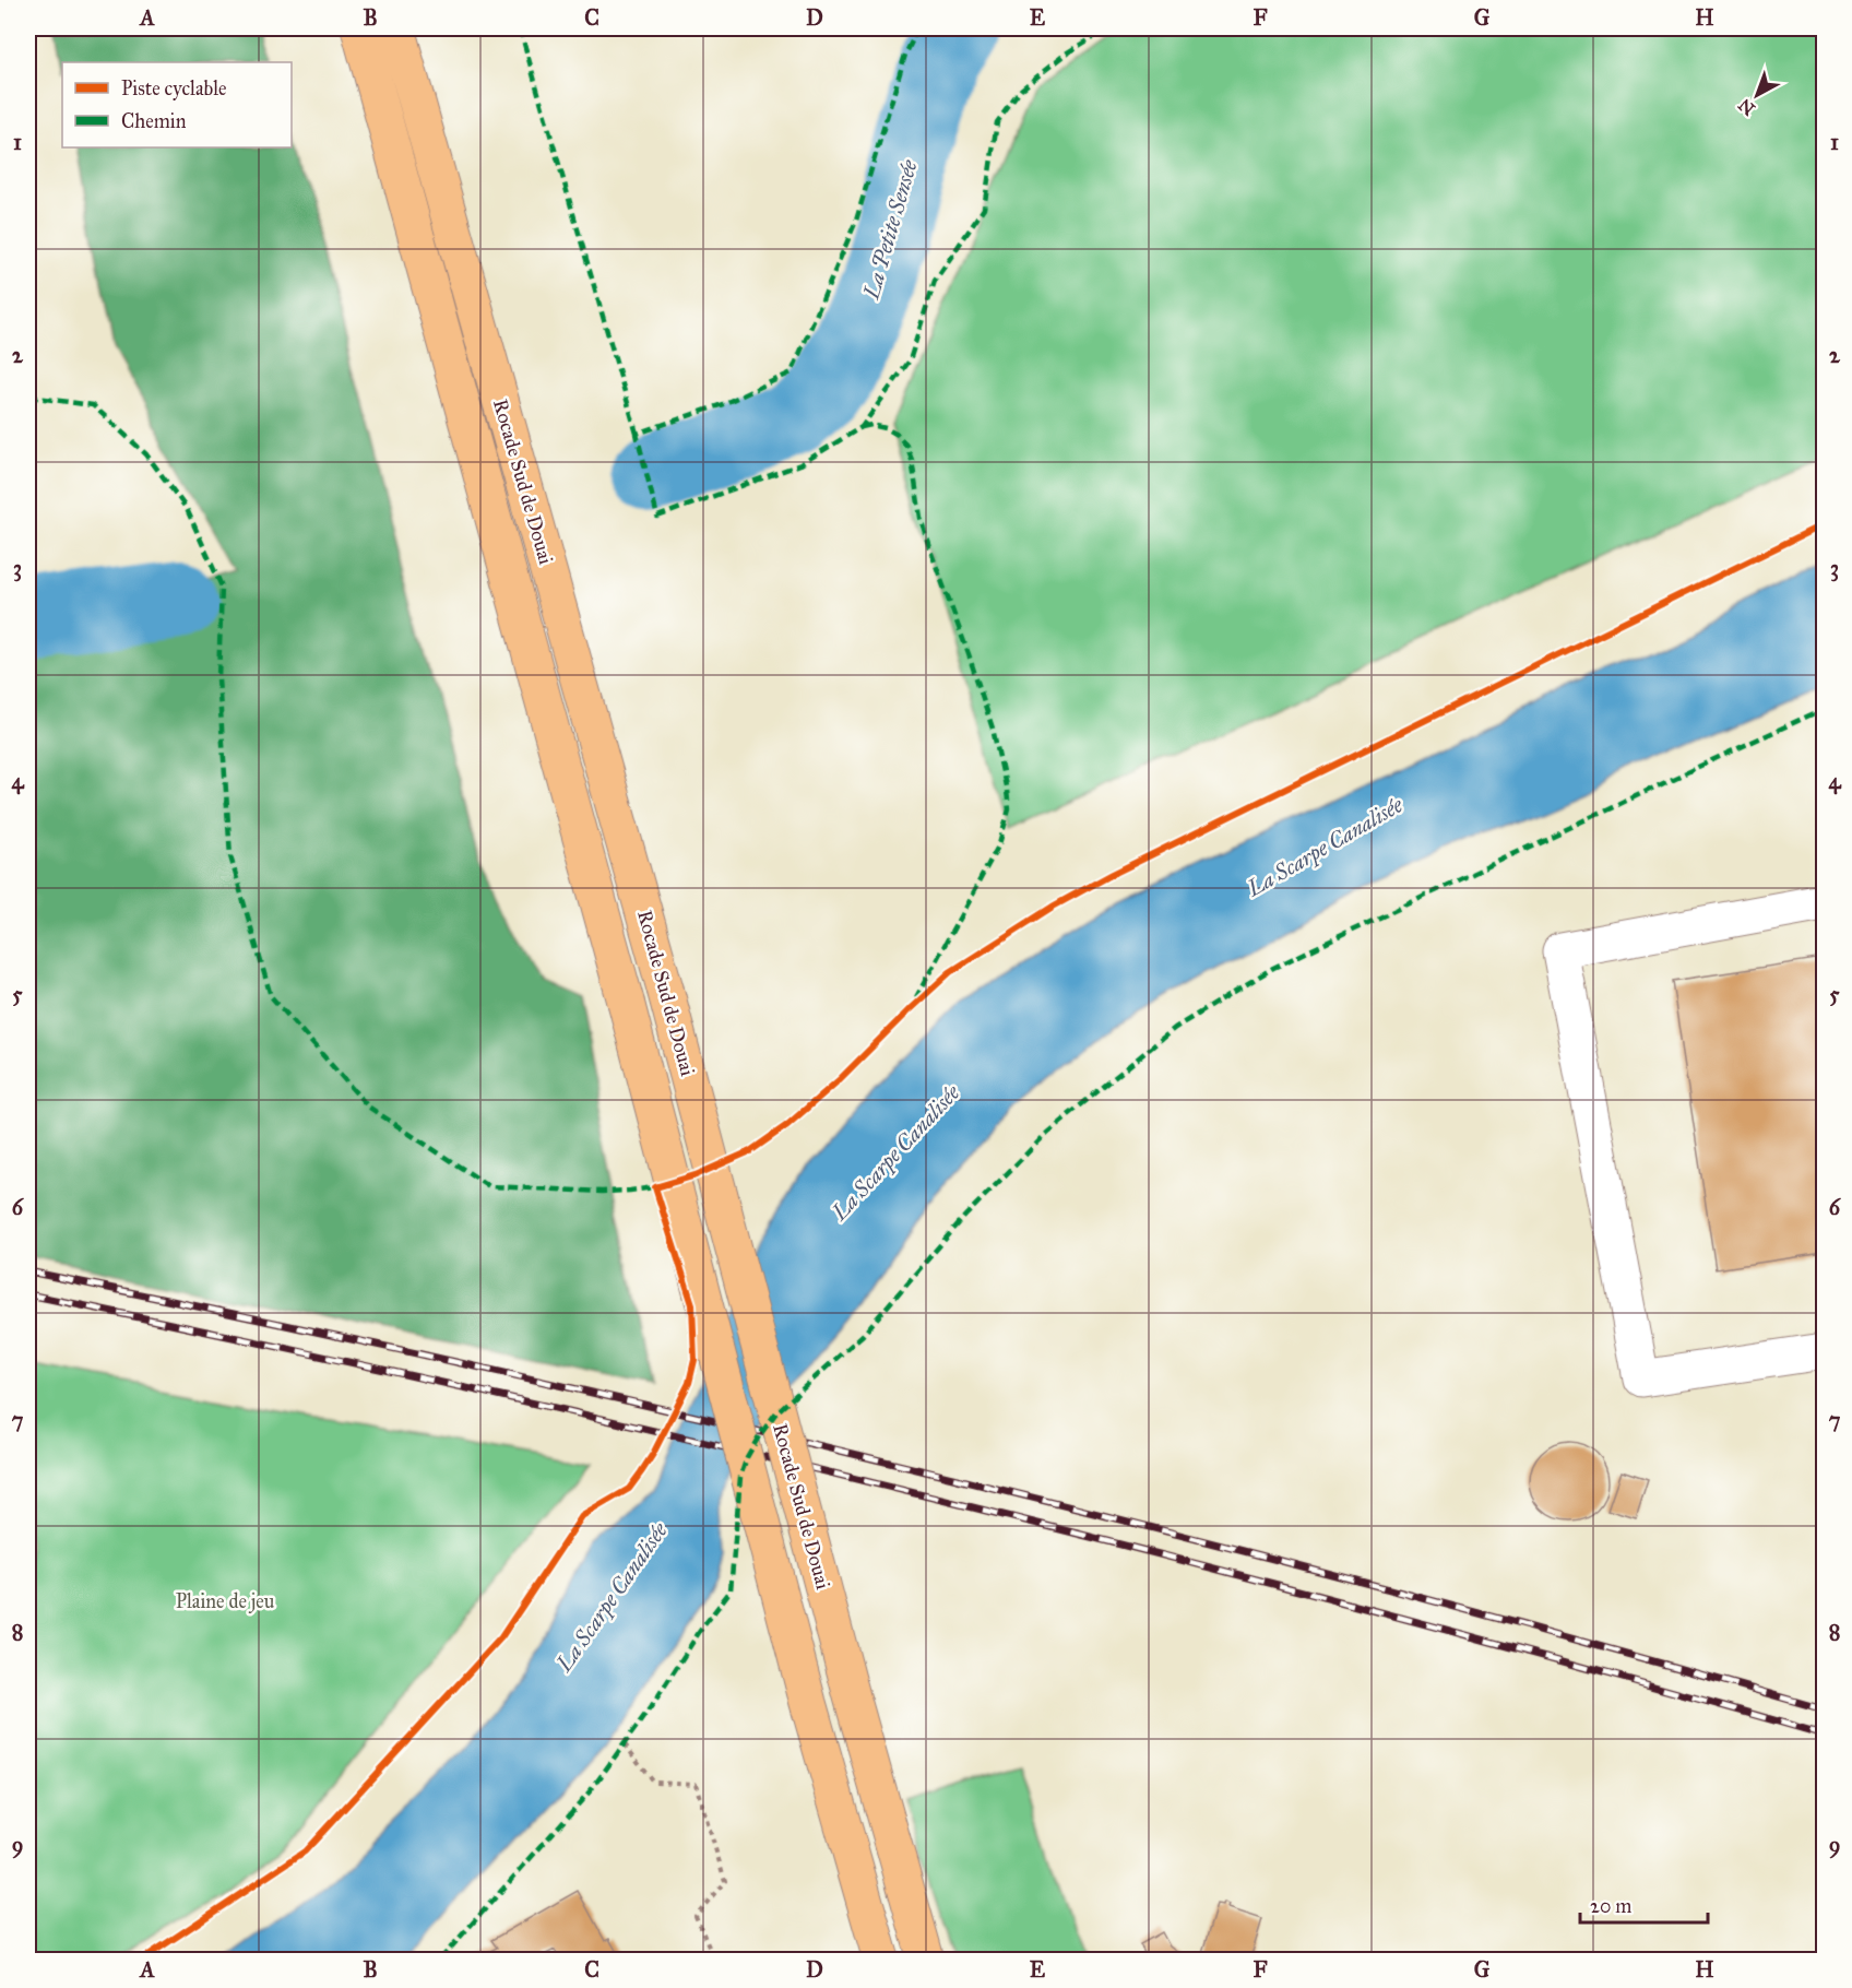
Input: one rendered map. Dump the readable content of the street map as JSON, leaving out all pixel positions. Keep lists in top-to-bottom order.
{
  "streets": {
    "highway": ["Rocade Sud de Douai"]
  },
  "water": ["La Petite Sensée", "La Scarpe Canalisée"],
  "parks": ["Plaine de jeu"],
  "legend": ["Piste cyclable", "Chemin"],
  "scale_bar": "20 m",
  "north": "bottom left",
  "grid": {
    "columns": [
      "A",
      "B",
      "C",
      "D",
      "E",
      "F",
      "G",
      "H"
    ],
    "rows": [
      "1",
      "2",
      "3",
      "4",
      "5",
      "6",
      "7",
      "8",
      "9"
    ]
  }
}
